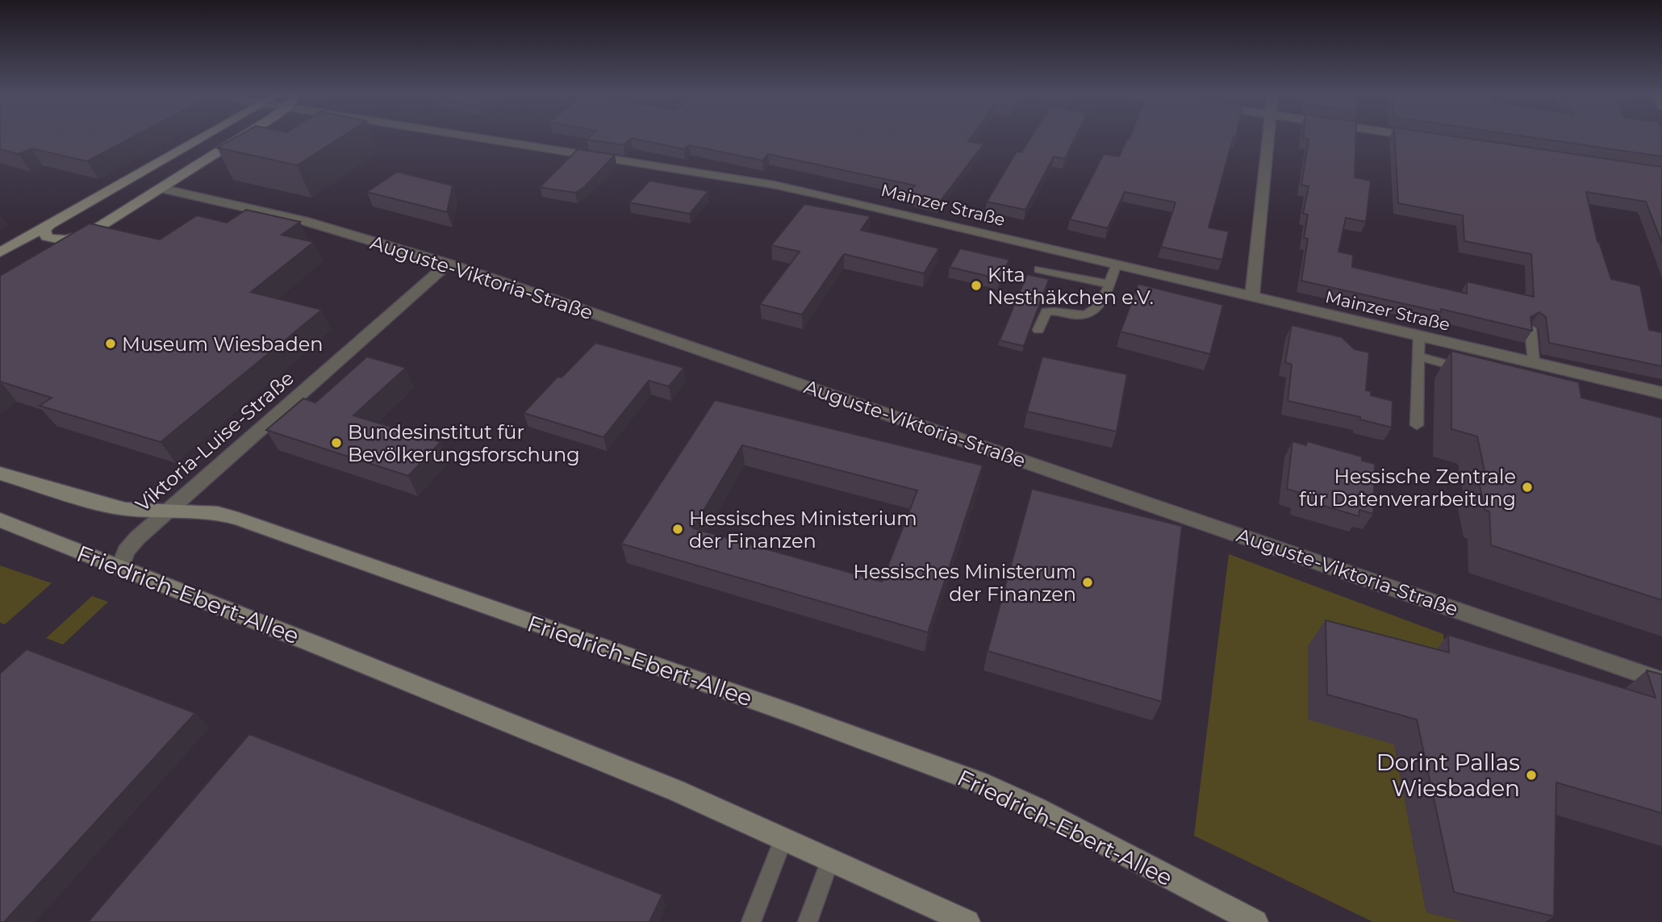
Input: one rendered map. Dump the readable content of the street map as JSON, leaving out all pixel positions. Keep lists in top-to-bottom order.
{
  "streets": {
    "street": [
      "Mainzer Straße",
      "Auguste-Viktoria-Straße",
      "Viktoria-Luise-Straße",
      "Friedrich-Ebert-Allee"
    ]
  },
  "crossings": [
    ["Auguste-Viktoria-Straße", "Viktoria-Luise-Straße"],
    ["Viktoria-Luise-Straße", "Friedrich-Ebert-Allee"]
  ],
  "places": [
    "Kita Nesthäkchen e.V.",
    "Museum Wiesbaden",
    "Bundesinstitut für Bevölkerungsforschung",
    "Hessische Zentrale für Datenverarbeitung",
    "Hessisches Ministerium der Finanzen",
    "Hessisches Ministerum der Finanzen",
    "Dorint Pallas Wiesbaden"
  ]
}
